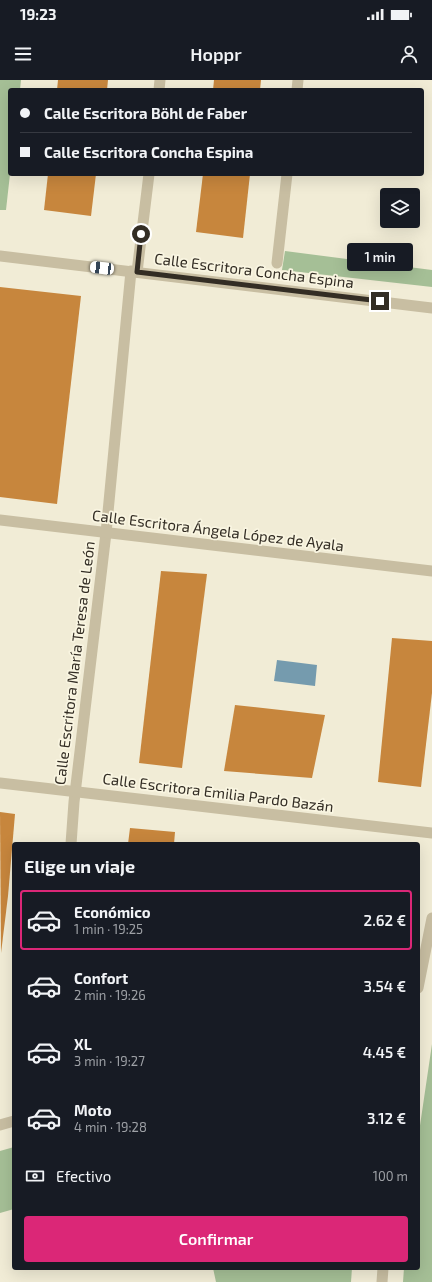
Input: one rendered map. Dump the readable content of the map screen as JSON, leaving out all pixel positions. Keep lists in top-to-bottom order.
{
  "streets": {
    "street": [
      "Calle Escritora Concha Espina",
      "Calle Escritora Ángela López de Ayala",
      "Calle Escritora María Teresa de León",
      "Calle Escritora Emilia Pardo Bazán"
    ]
  },
  "crossings": [
    ["Calle Escritora Concha Espina", "Calle Escritora María Teresa de León"],
    ["Calle Escritora Ángela López de Ayala", "Calle Escritora María Teresa de León"],
    ["Calle Escritora María Teresa de León", "Calle Escritora Emilia Pardo Bazán"]
  ],
  "page": {
    "status": "19:23",
    "header": "Hoppr",
    "banner": ["Calle Escritora Böhl de Faber", "Calle Escritora Concha Espina"],
    "bubble": "1 min",
    "heading": "Elige un viaje",
    "list": [
      {
        "name": "Económico",
        "note": "1 min · 19:25",
        "value": "2.62 €"
      },
      {
        "name": "Confort",
        "note": "2 min · 19:26",
        "value": "3.54 €"
      },
      {
        "name": "XL",
        "note": "3 min · 19:27",
        "value": "4.45 €"
      },
      {
        "name": "Moto",
        "note": "4 min · 19:28",
        "value": "3.12 €"
      }
    ],
    "pay": ["Efectivo", "100 m"],
    "buttons": "Confirmar"
  }
}
